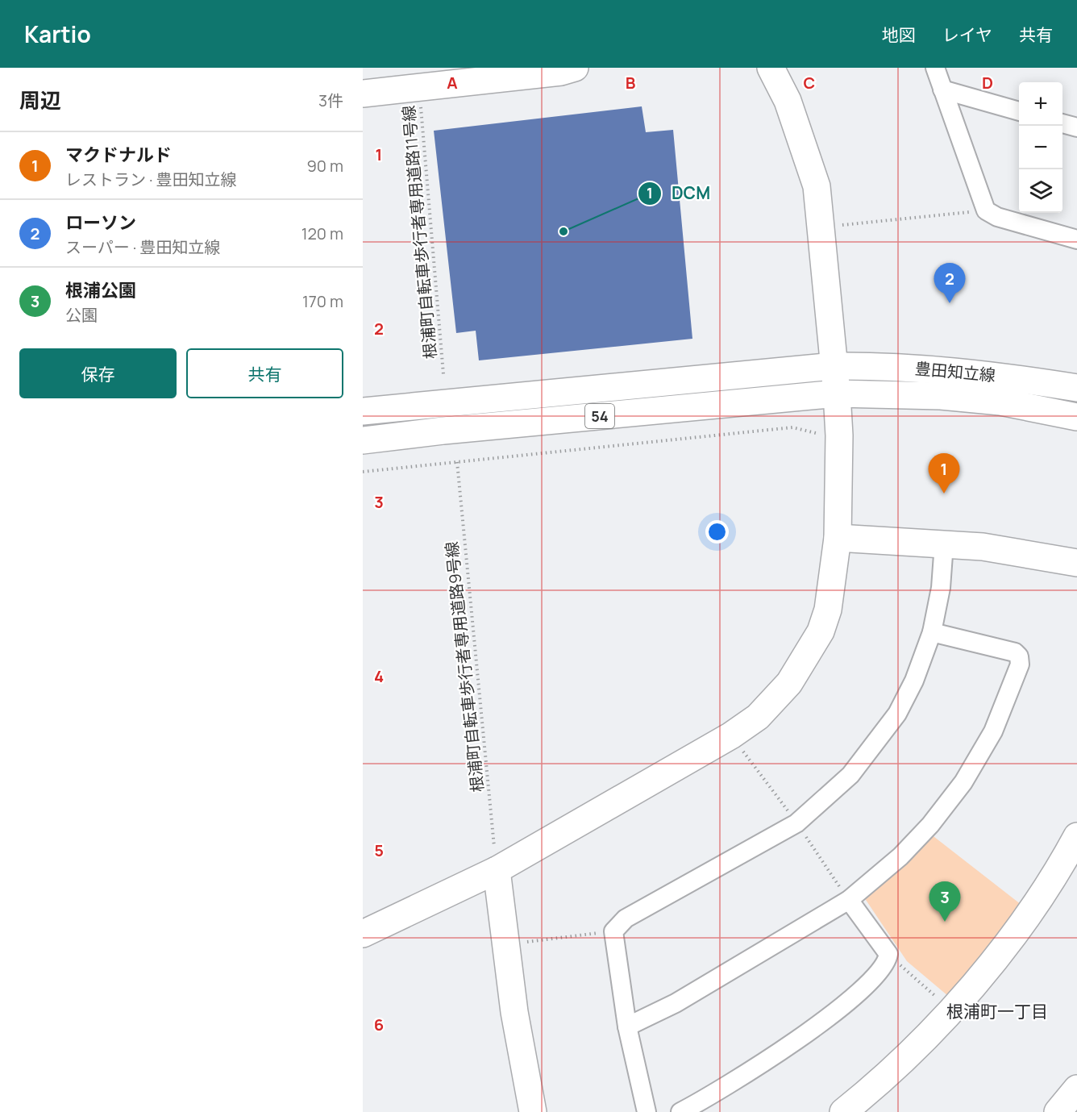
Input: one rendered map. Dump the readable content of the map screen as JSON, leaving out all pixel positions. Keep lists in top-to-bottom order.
{
  "streets": {
    "main road": ["豊田知立線", "54"],
    "path": ["根浦町自転車歩行者専用道路11号線", "根浦町自転車歩行者専用道路9号線"]
  },
  "crossings": [
    ["豊田知立線", "54"]
  ],
  "districts": ["根浦町一丁目"],
  "places": ["DCM"],
  "page": {
    "header": "Kartio",
    "nav": ["地図", "レイヤ", "共有"],
    "heading": ["周辺", "3件"],
    "map_buttons": ["+", "−"],
    "list": [
      {
        "mark": "1",
        "name": "マクドナルド",
        "note": "レストラン · 豊田知立線",
        "value": "90 m"
      },
      {
        "mark": "2",
        "name": "ローソン",
        "note": "スーパー · 豊田知立線",
        "value": "120 m"
      },
      {
        "mark": "3",
        "name": "根浦公園",
        "note": "公園",
        "value": "170 m"
      }
    ],
    "pins": ["2", "1", "3"],
    "buttons": ["保存", "共有"]
  },
  "grid": {
    "columns": [
      "A",
      "B",
      "C",
      "D"
    ],
    "rows": [
      "1",
      "2",
      "3",
      "4",
      "5",
      "6"
    ]
  }
}
